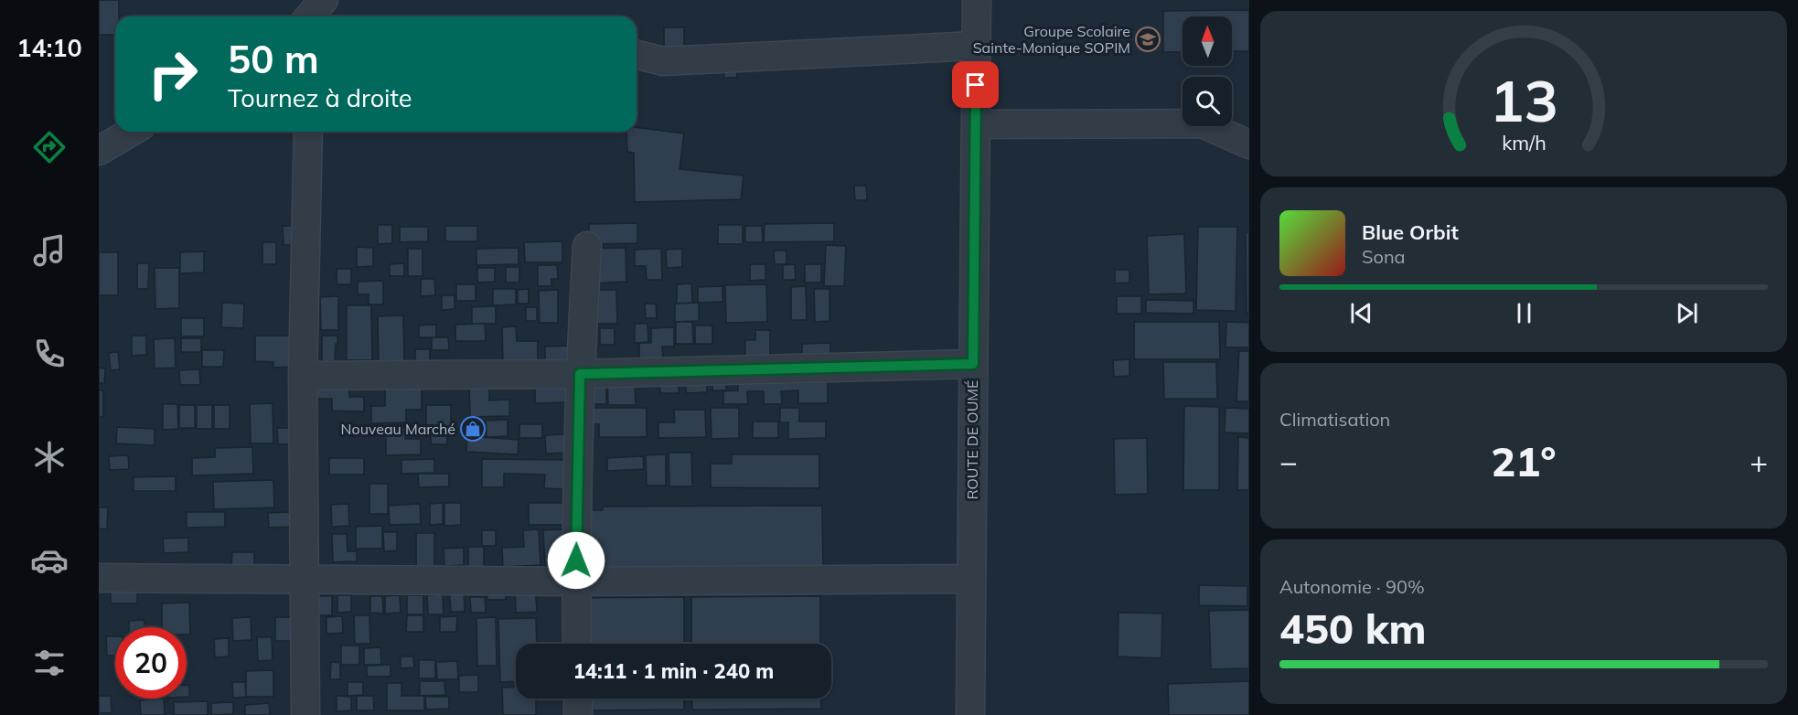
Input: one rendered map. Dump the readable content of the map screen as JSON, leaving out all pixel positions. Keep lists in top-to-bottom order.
{
  "streets": {
    "street": ["ROUTE DE OUMÉ"]
  },
  "places": {
    "school or university": ["Groupe Scolaire Sainte-Monique SOPIM"],
    "shop": ["Nouveau Marché"]
  },
  "north": "top",
  "page": {
    "tabs": "14:10",
    "turn": ["50 m", "Tournez à droite"],
    "song": ["Blue Orbit", "Sona"],
    "tile": [
      "Climatisation",
      ["Autonomie · 90%", "450 km"]
    ],
    "heat": ["−", "21°", "+"],
    "limit": "20",
    "trip": "14:11 · 1 min · 240 m",
    "gauge": ["13", "km/h"]
  }
}
